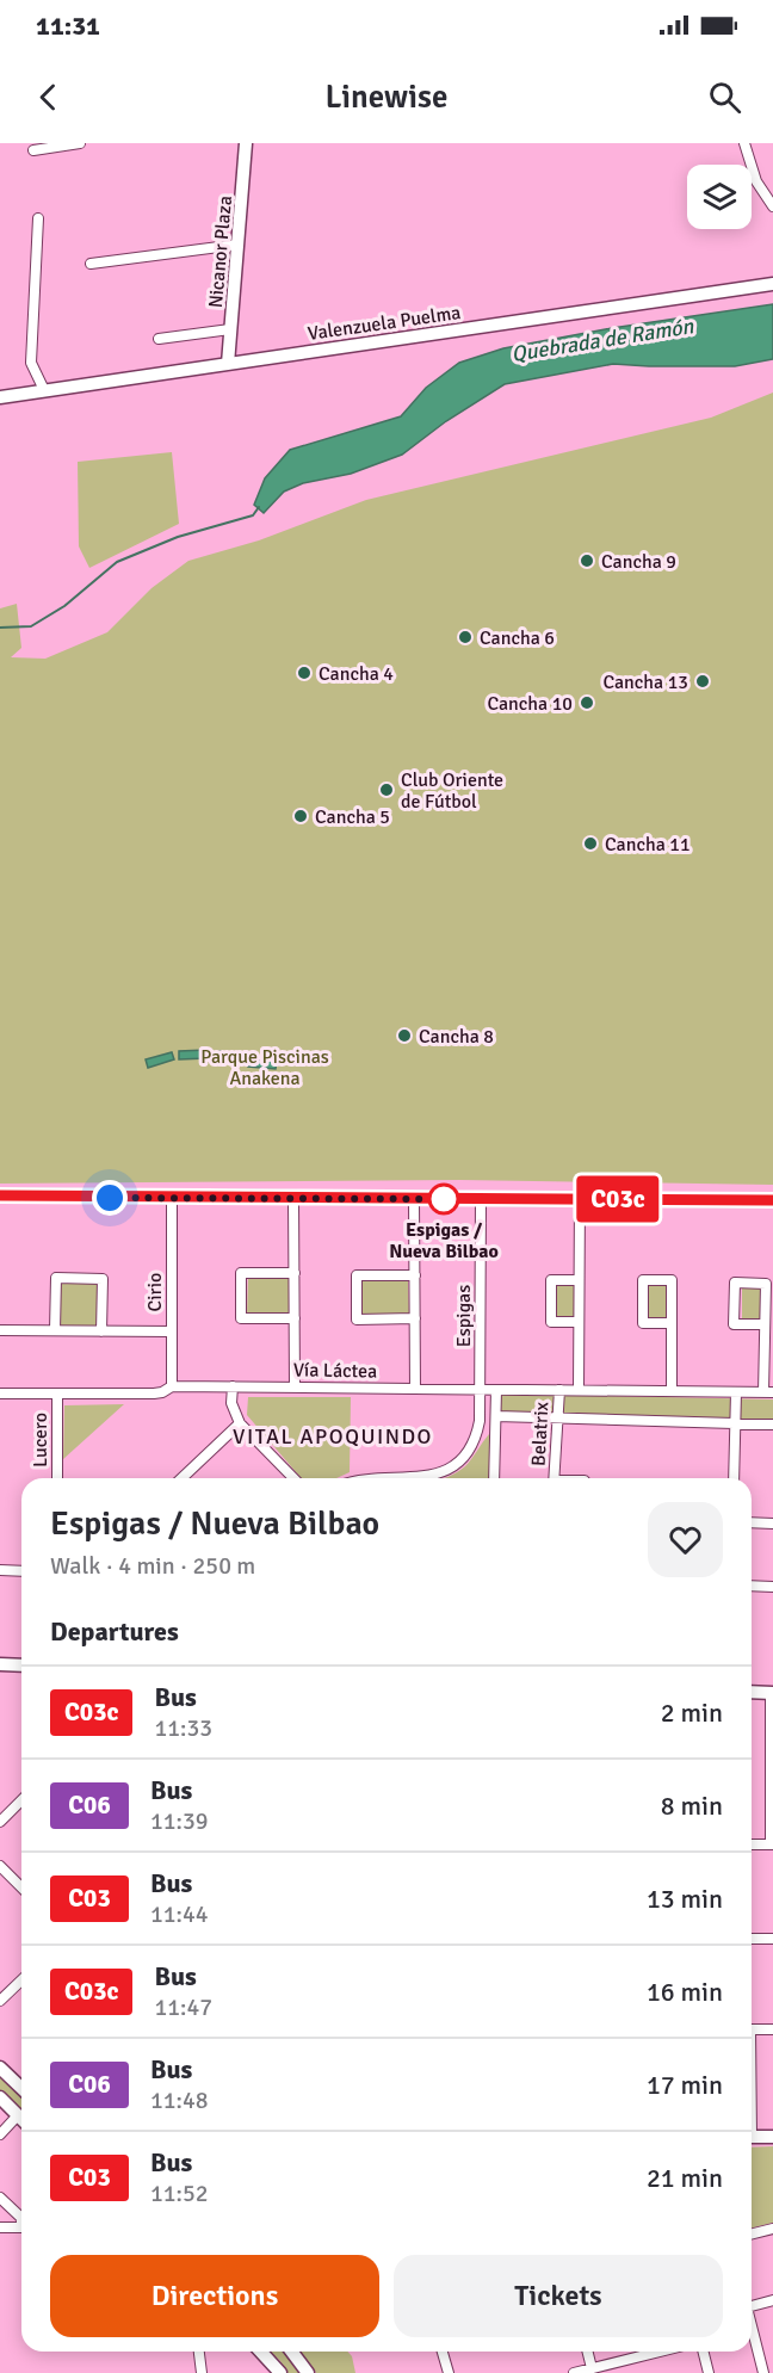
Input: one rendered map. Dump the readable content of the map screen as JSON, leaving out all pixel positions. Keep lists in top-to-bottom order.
{
  "streets": {
    "street": [
      "Nicanor Plaza",
      "Valenzuela Puelma",
      "Cirio",
      "Espigas",
      "Vía Láctea",
      "Belatrix",
      "Lucero"
    ]
  },
  "crossings": [
    ["Nicanor Plaza", "Valenzuela Puelma"],
    ["Cirio", "Vía Láctea"],
    ["Espigas", "Vía Láctea"],
    ["Vía Láctea", "Belatrix"],
    ["Vía Láctea", "Lucero"]
  ],
  "districts": ["VITAL APOQUINDO"],
  "water": ["Quebrada de Ramón"],
  "parks": ["Parque Piscinas Anakena"],
  "places": [
    "Cancha 9",
    "Cancha 6",
    "Cancha 4",
    "Cancha 13",
    "Cancha 10",
    "Club Oriente de Fútbol",
    "Cancha 5",
    "Cancha 11",
    "Cancha 8",
    "Espigas / Nueva Bilbao"
  ],
  "lines": ["bus line C03c"],
  "page": {
    "status": "11:31",
    "header": "Linewise",
    "on_map": "C03c",
    "heading": [
      ["Espigas / Nueva Bilbao", "Walk · 4 min · 250 m"],
      "Departures"
    ],
    "list": [
      {
        "mark": "C03c",
        "name": "Bus",
        "note": "11:33",
        "value": "2 min"
      },
      {
        "mark": "C06",
        "name": "Bus",
        "note": "11:39",
        "value": "8 min"
      },
      {
        "mark": "C03",
        "name": "Bus",
        "note": "11:44",
        "value": "13 min"
      },
      {
        "mark": "C03c",
        "name": "Bus",
        "note": "11:47",
        "value": "16 min"
      },
      {
        "mark": "C06",
        "name": "Bus",
        "note": "11:48",
        "value": "17 min"
      },
      {
        "mark": "C03",
        "name": "Bus",
        "note": "11:52",
        "value": "21 min"
      }
    ],
    "buttons": ["Directions", "Tickets"]
  }
}
